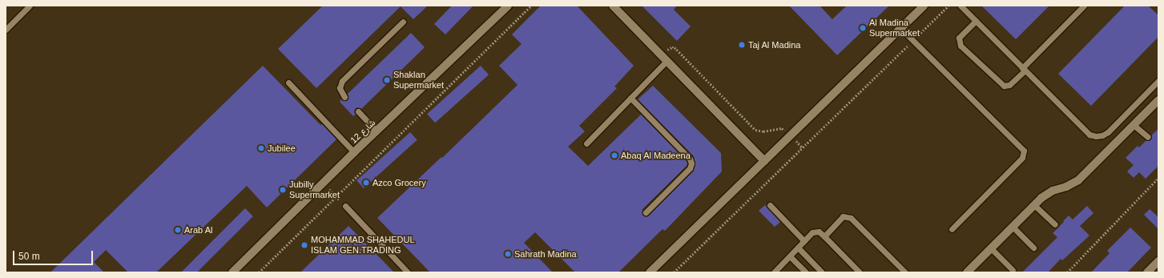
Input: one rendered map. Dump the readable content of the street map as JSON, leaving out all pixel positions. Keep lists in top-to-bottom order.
{
  "streets": {
    "street": ["شارع 12"]
  },
  "places": [
    "Al Madina Supermarket",
    "Taj Al Madina",
    "Shaklan Supermarket",
    "Jubilee",
    "Abaq Al Madeena",
    "Azco Grocery",
    "Jubilly Supermarket",
    "Arab Al",
    "MOHAMMAD SHAHEDUL ISLAM GEN.TRADING",
    "Sahrath Madina"
  ],
  "scale_bar": "50 m"
}
